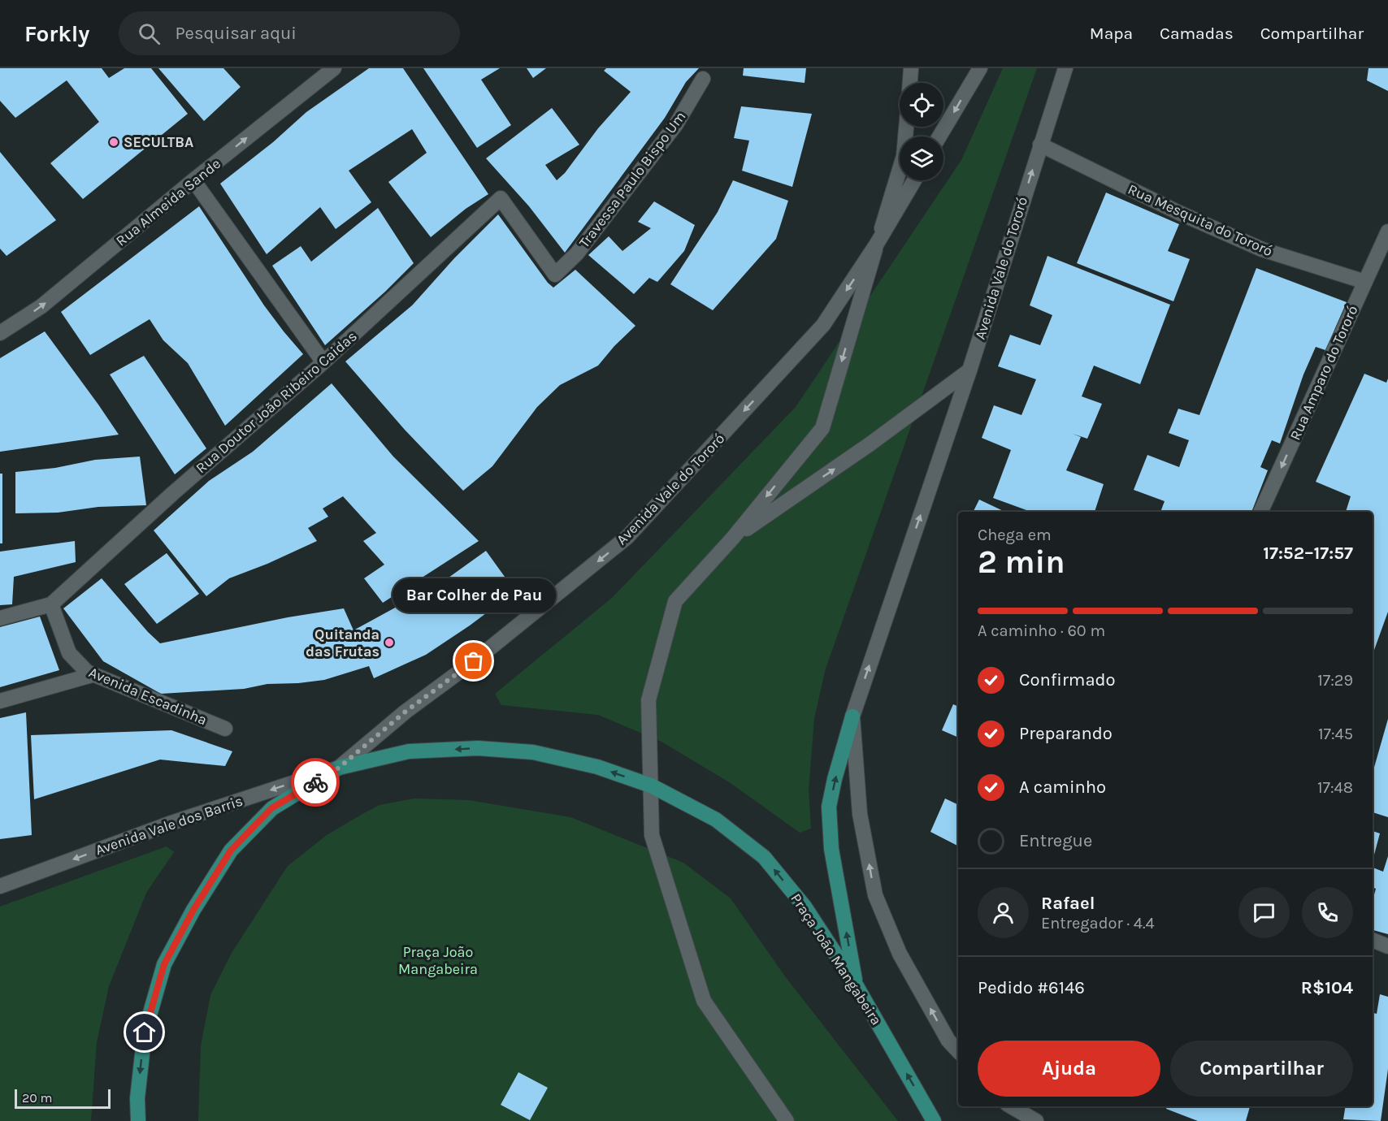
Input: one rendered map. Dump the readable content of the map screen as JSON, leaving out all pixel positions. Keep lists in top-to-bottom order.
{
  "streets": {
    "main road": ["Praça João Mangabeira"],
    "street": [
      "Travessa Paulo Bispo Um",
      "Rua Almeida Sande",
      "Rua Mesquita do Tororó",
      "Avenida Vale do Tororó",
      "Rua Amparo do Tororó",
      "Rua Doutor João Ribeiro Caidas",
      "Avenida Escadinha",
      "Avenida Vale dos Barris"
    ]
  },
  "crossings": [
    ["Travessa Paulo Bispo Um", "Rua Doutor João Ribeiro Caidas"],
    ["Rua Mesquita do Tororó", "Avenida Vale do Tororó"],
    ["Rua Mesquita do Tororó", "Rua Amparo do Tororó"],
    ["Avenida Vale do Tororó", "Avenida Vale dos Barris"],
    ["Avenida Vale do Tororó", "Praça João Mangabeira"],
    ["Rua Doutor João Ribeiro Caidas", "Avenida Escadinha"],
    ["Avenida Vale dos Barris", "Praça João Mangabeira"]
  ],
  "one_way": ["Rua Almeida Sande", "Rua Amparo do Tororó", "Avenida Vale dos Barris"],
  "parks": ["Praça João Mangabeira"],
  "places": ["SECULTBA", "Quitanda das Frutas", "Bar Colher de Pau"],
  "scale_bar": "20 m",
  "page": {
    "header": "Forkly",
    "search": "Pesquisar aqui",
    "nav": ["Mapa", "Camadas", "Compartilhar"],
    "heading": ["2 min", "Chega em", "17:52–17:57"],
    "panel": [
      "Rafael",
      "Entregador · 4.4",
      "Pedido #6146",
      "R$104"
    ],
    "bubble": "Bar Colher de Pau",
    "bar": "A caminho · 60 m",
    "list": [
      ["Confirmado", "17:29"],
      ["Preparando", "17:45"],
      ["A caminho", "17:48"],
      "Entregue"
    ],
    "buttons": ["Ajuda", "Compartilhar"],
    "scale": "20 m"
  }
}
